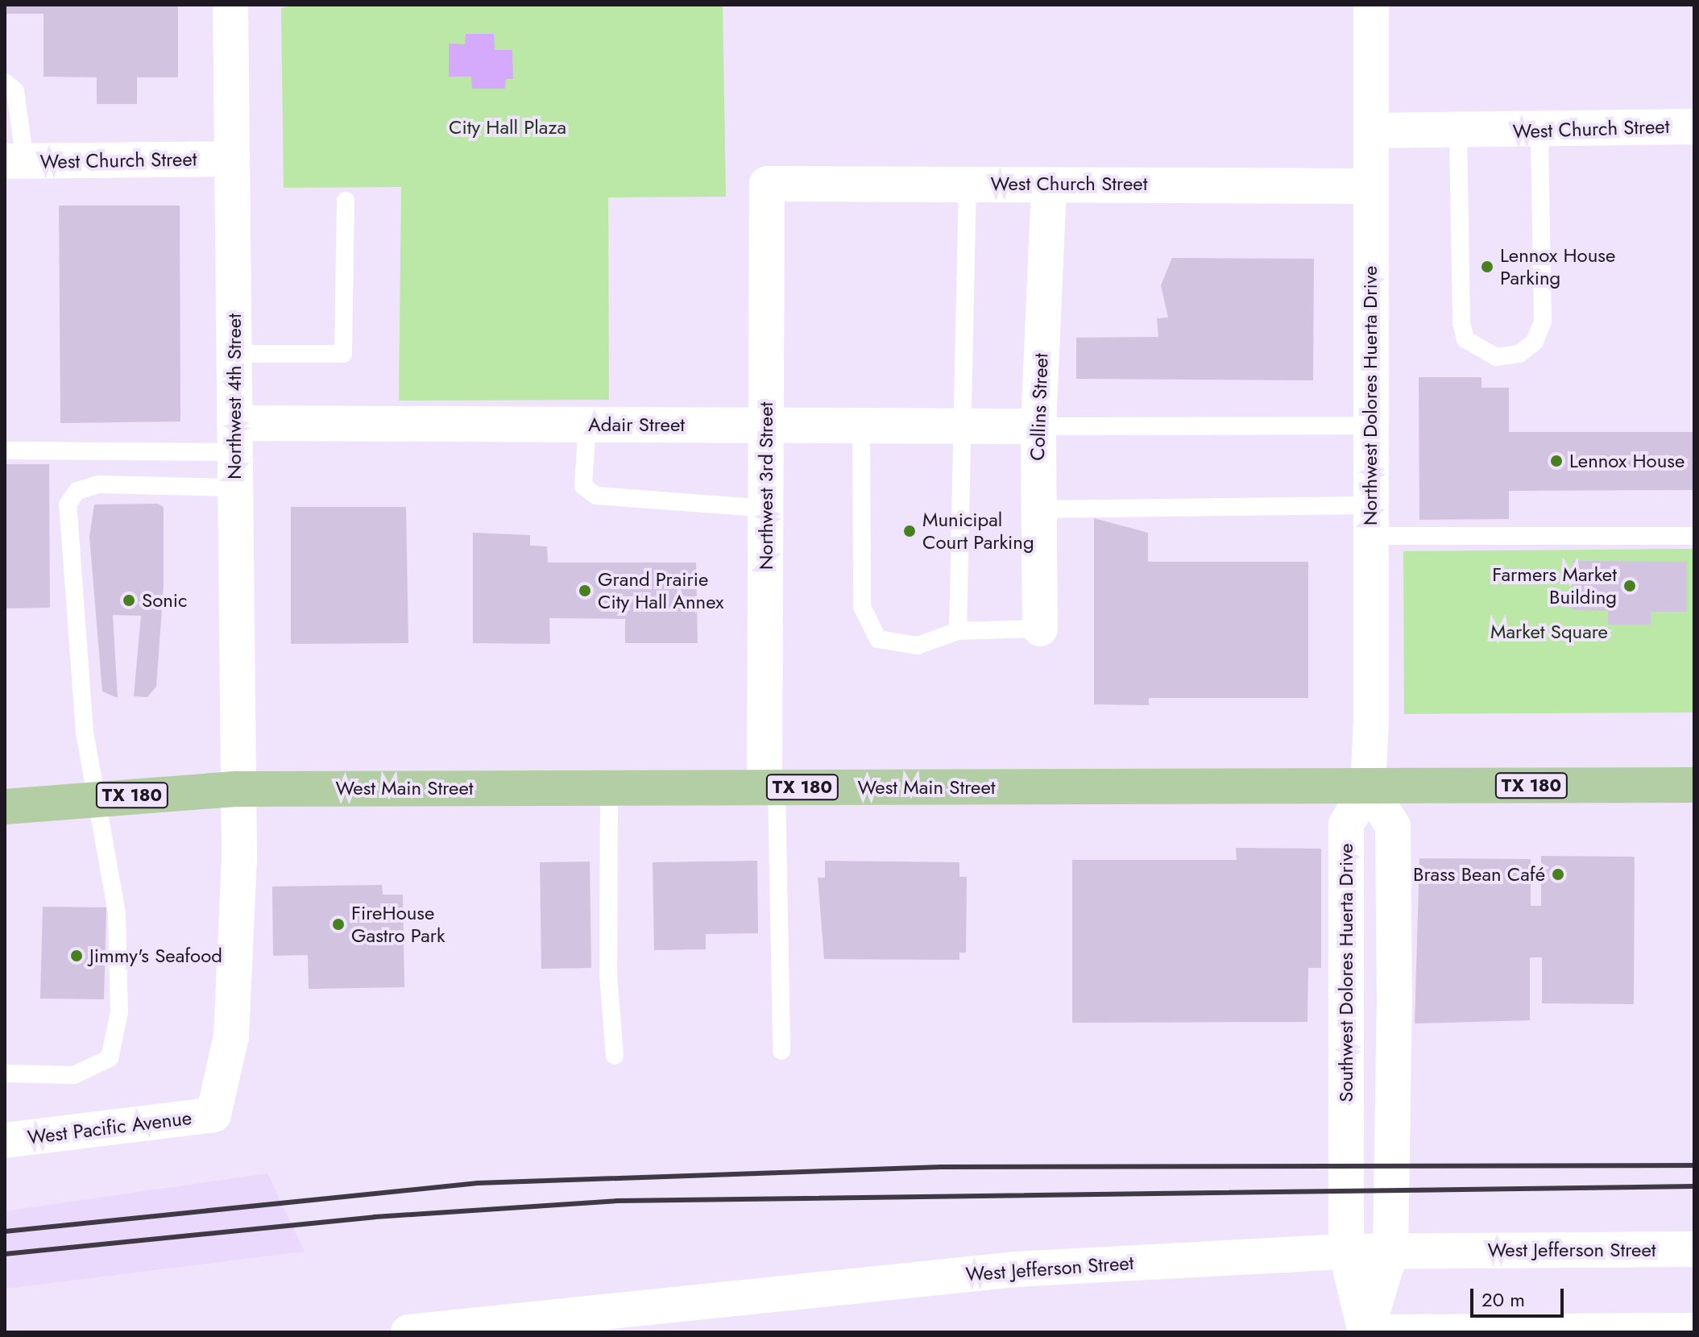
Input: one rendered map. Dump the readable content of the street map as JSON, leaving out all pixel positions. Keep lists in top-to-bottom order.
{
  "streets": {
    "main road": ["TX 180", "West Main Street"],
    "street": [
      "West Church Street",
      "Northwest Dolores Huerta Drive",
      "Northwest 4th Street",
      "Collins Street",
      "Adair Street",
      "Northwest 3rd Street",
      "Southwest Dolores Huerta Drive",
      "West Pacific Avenue",
      "West Jefferson Street"
    ]
  },
  "crossings": [
    ["West Church Street", "Northwest Dolores Huerta Drive"],
    ["West Church Street", "Northwest 4th Street"],
    ["West Church Street", "Collins Street"],
    ["West Church Street", "Northwest 3rd Street"],
    ["Northwest Dolores Huerta Drive", "West Main Street"],
    ["Northwest Dolores Huerta Drive", "Southwest Dolores Huerta Drive"],
    ["Northwest 4th Street", "Adair Street"],
    ["Northwest 4th Street", "West Main Street"],
    ["Northwest 4th Street", "West Pacific Avenue"],
    ["Collins Street", "Adair Street"],
    ["Adair Street", "Northwest 3rd Street"],
    ["Northwest 3rd Street", "West Main Street"],
    ["West Main Street", "Southwest Dolores Huerta Drive"],
    ["Southwest Dolores Huerta Drive", "West Jefferson Street"]
  ],
  "parks": ["City Hall Plaza", "Market Square"],
  "places": [
    "Lennox House Parking",
    "Lennox House",
    "Municipal Court Parking",
    "Farmers Market Building",
    "Grand Prairie City Hall Annex",
    "Sonic",
    "Brass Bean Café",
    "FireHouse Gastro Park",
    "Jimmy's Seafood"
  ],
  "scale_bar": "20 m"
}
